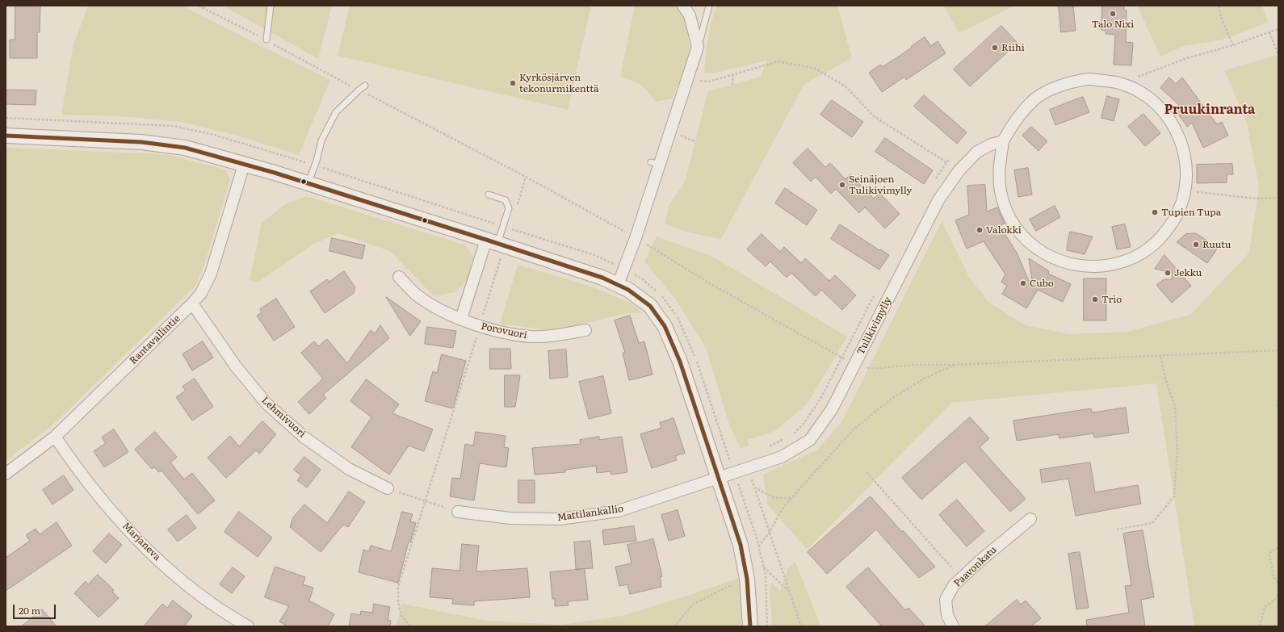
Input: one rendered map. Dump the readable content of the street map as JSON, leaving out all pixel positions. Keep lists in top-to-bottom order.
{
  "streets": {
    "street": [
      "Tulikivimylly",
      "Porovuori",
      "Rantavallintie",
      "Lehmivuori",
      "Mattilankallio",
      "Marjaneva",
      "Paavonkatu"
    ]
  },
  "crossings": [
    ["Tulikivimylly", "Mattilankallio"],
    ["Rantavallintie", "Lehmivuori"],
    ["Rantavallintie", "Marjaneva"]
  ],
  "districts": ["Pruukinranta"],
  "places": [
    "Talo Nixi",
    "Riihi",
    "Kyrkösjärven tekonurmikenttä",
    "Seinäjoen Tulikivimylly",
    "Tupien Tupa",
    "Valokki",
    "Ruutu",
    "Jekku",
    "Cubo",
    "Trio"
  ],
  "scale_bar": "20 m"
}
